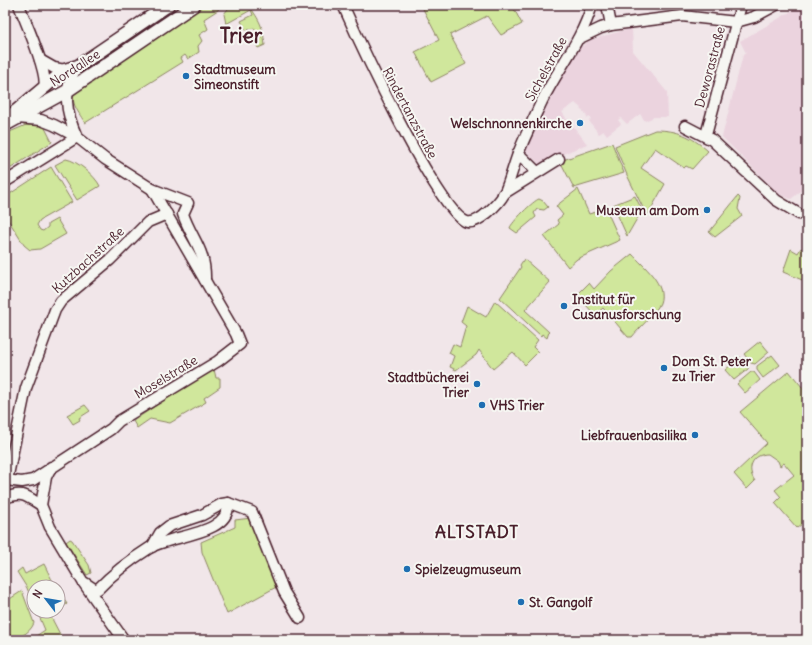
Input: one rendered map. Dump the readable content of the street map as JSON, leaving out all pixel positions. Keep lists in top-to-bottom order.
{
  "streets": {
    "main road": ["Nordallee"],
    "street": [
      "Deworastraße",
      "Sichelstraße",
      "Rindertanzstraße",
      "Kutzbachstraße",
      "Moselstraße"
    ]
  },
  "crossings": [
    ["Deworastraße", "Sichelstraße"],
    ["Sichelstraße", "Rindertanzstraße"],
    ["Kutzbachstraße", "Moselstraße"]
  ],
  "districts": ["Trier", "ALTSTADT"],
  "places": [
    "Stadtmuseum Simeonstift",
    "Welschnonnenkirche",
    "Museum am Dom",
    "Institut für Cusanusforschung",
    "Dom St. Peter zu Trier",
    "Stadtbücherei Trier",
    "VHS Trier",
    "Liebfrauenbasilika",
    "Spielzeugmuseum",
    "St. Gangolf"
  ],
  "north": "top left"
}
